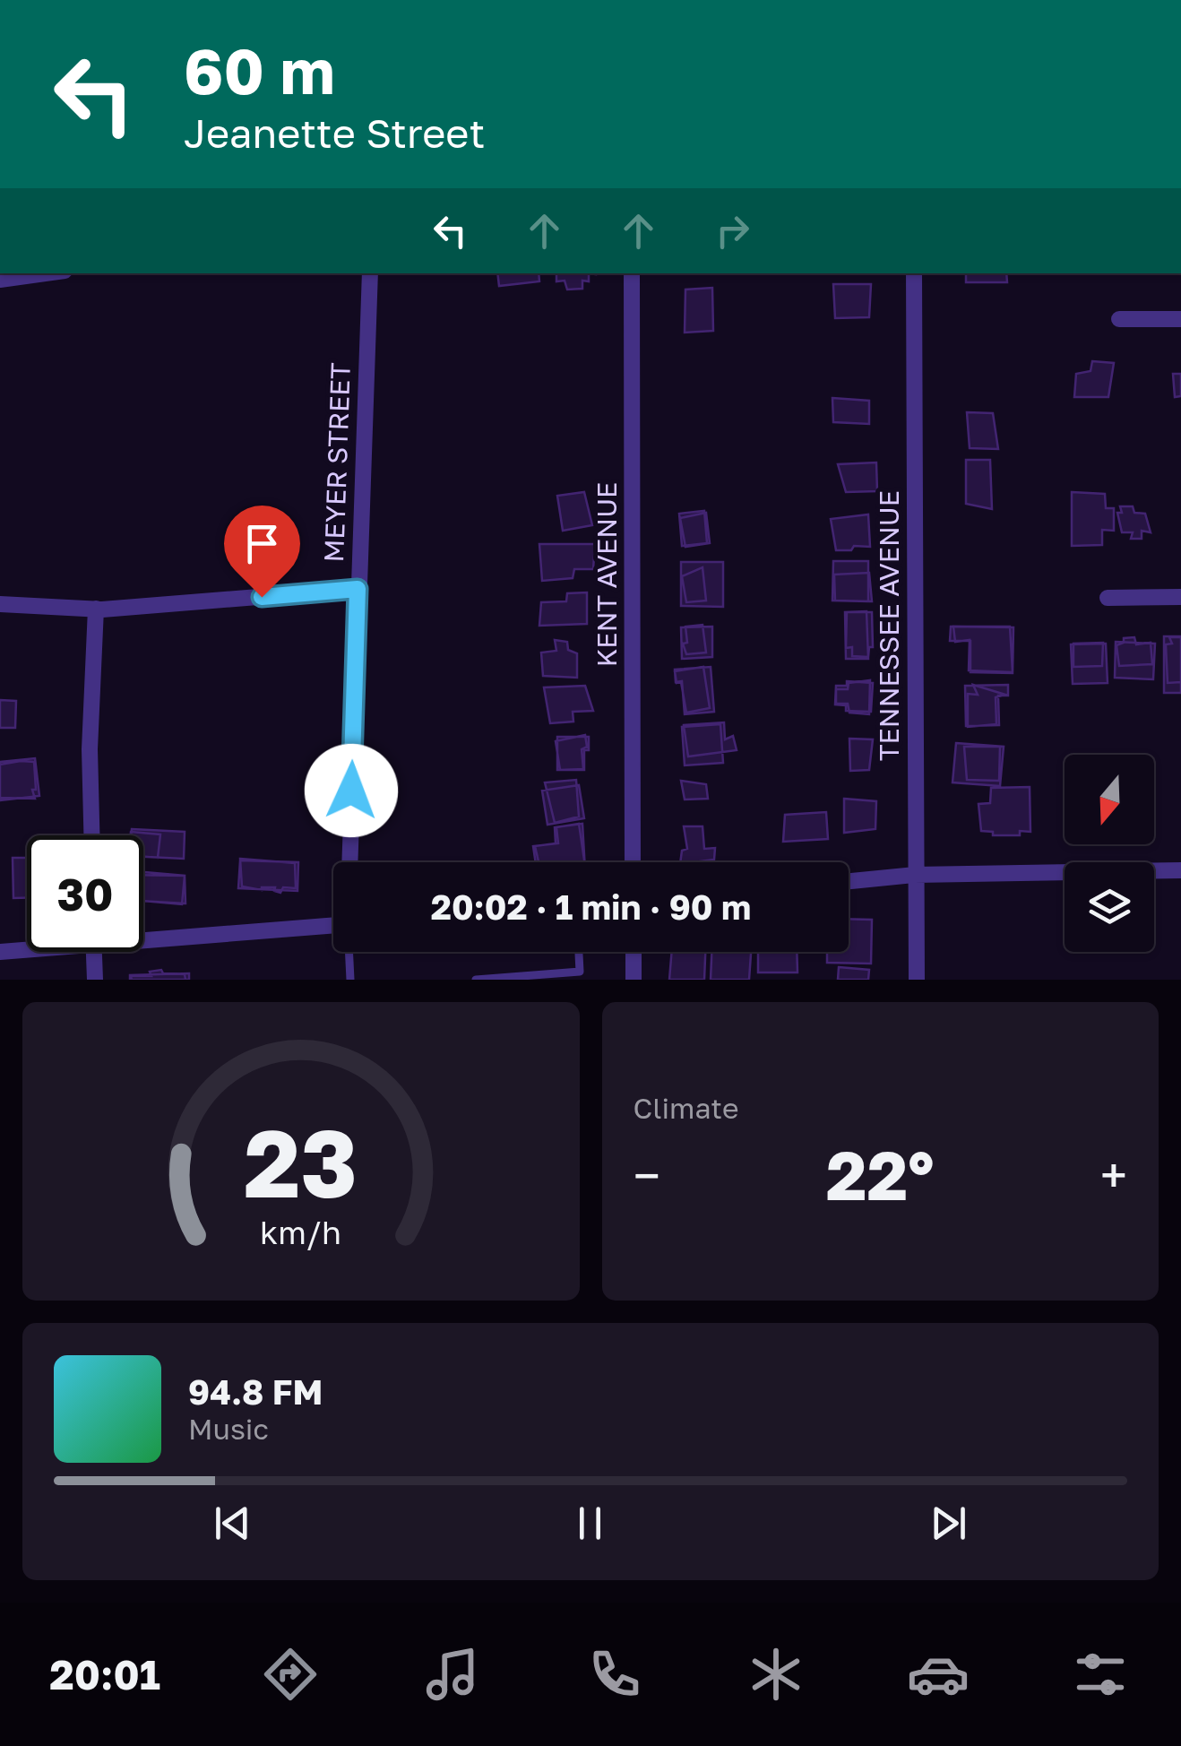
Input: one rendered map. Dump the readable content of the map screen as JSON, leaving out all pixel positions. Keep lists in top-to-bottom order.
{
  "streets": {
    "street": ["MEYER STREET", "KENT AVENUE", "TENNESSEE AVENUE"]
  },
  "north": "bottom",
  "page": {
    "turn": ["60 m", "Jeanette Street"],
    "limit": "30",
    "trip": "20:02 · 1 min · 90 m",
    "tile": "Climate",
    "heat": ["−", "22°", "+"],
    "song": ["94.8 FM", "Music"],
    "tabs": "20:01",
    "gauge": ["23", "km/h"]
  }
}
